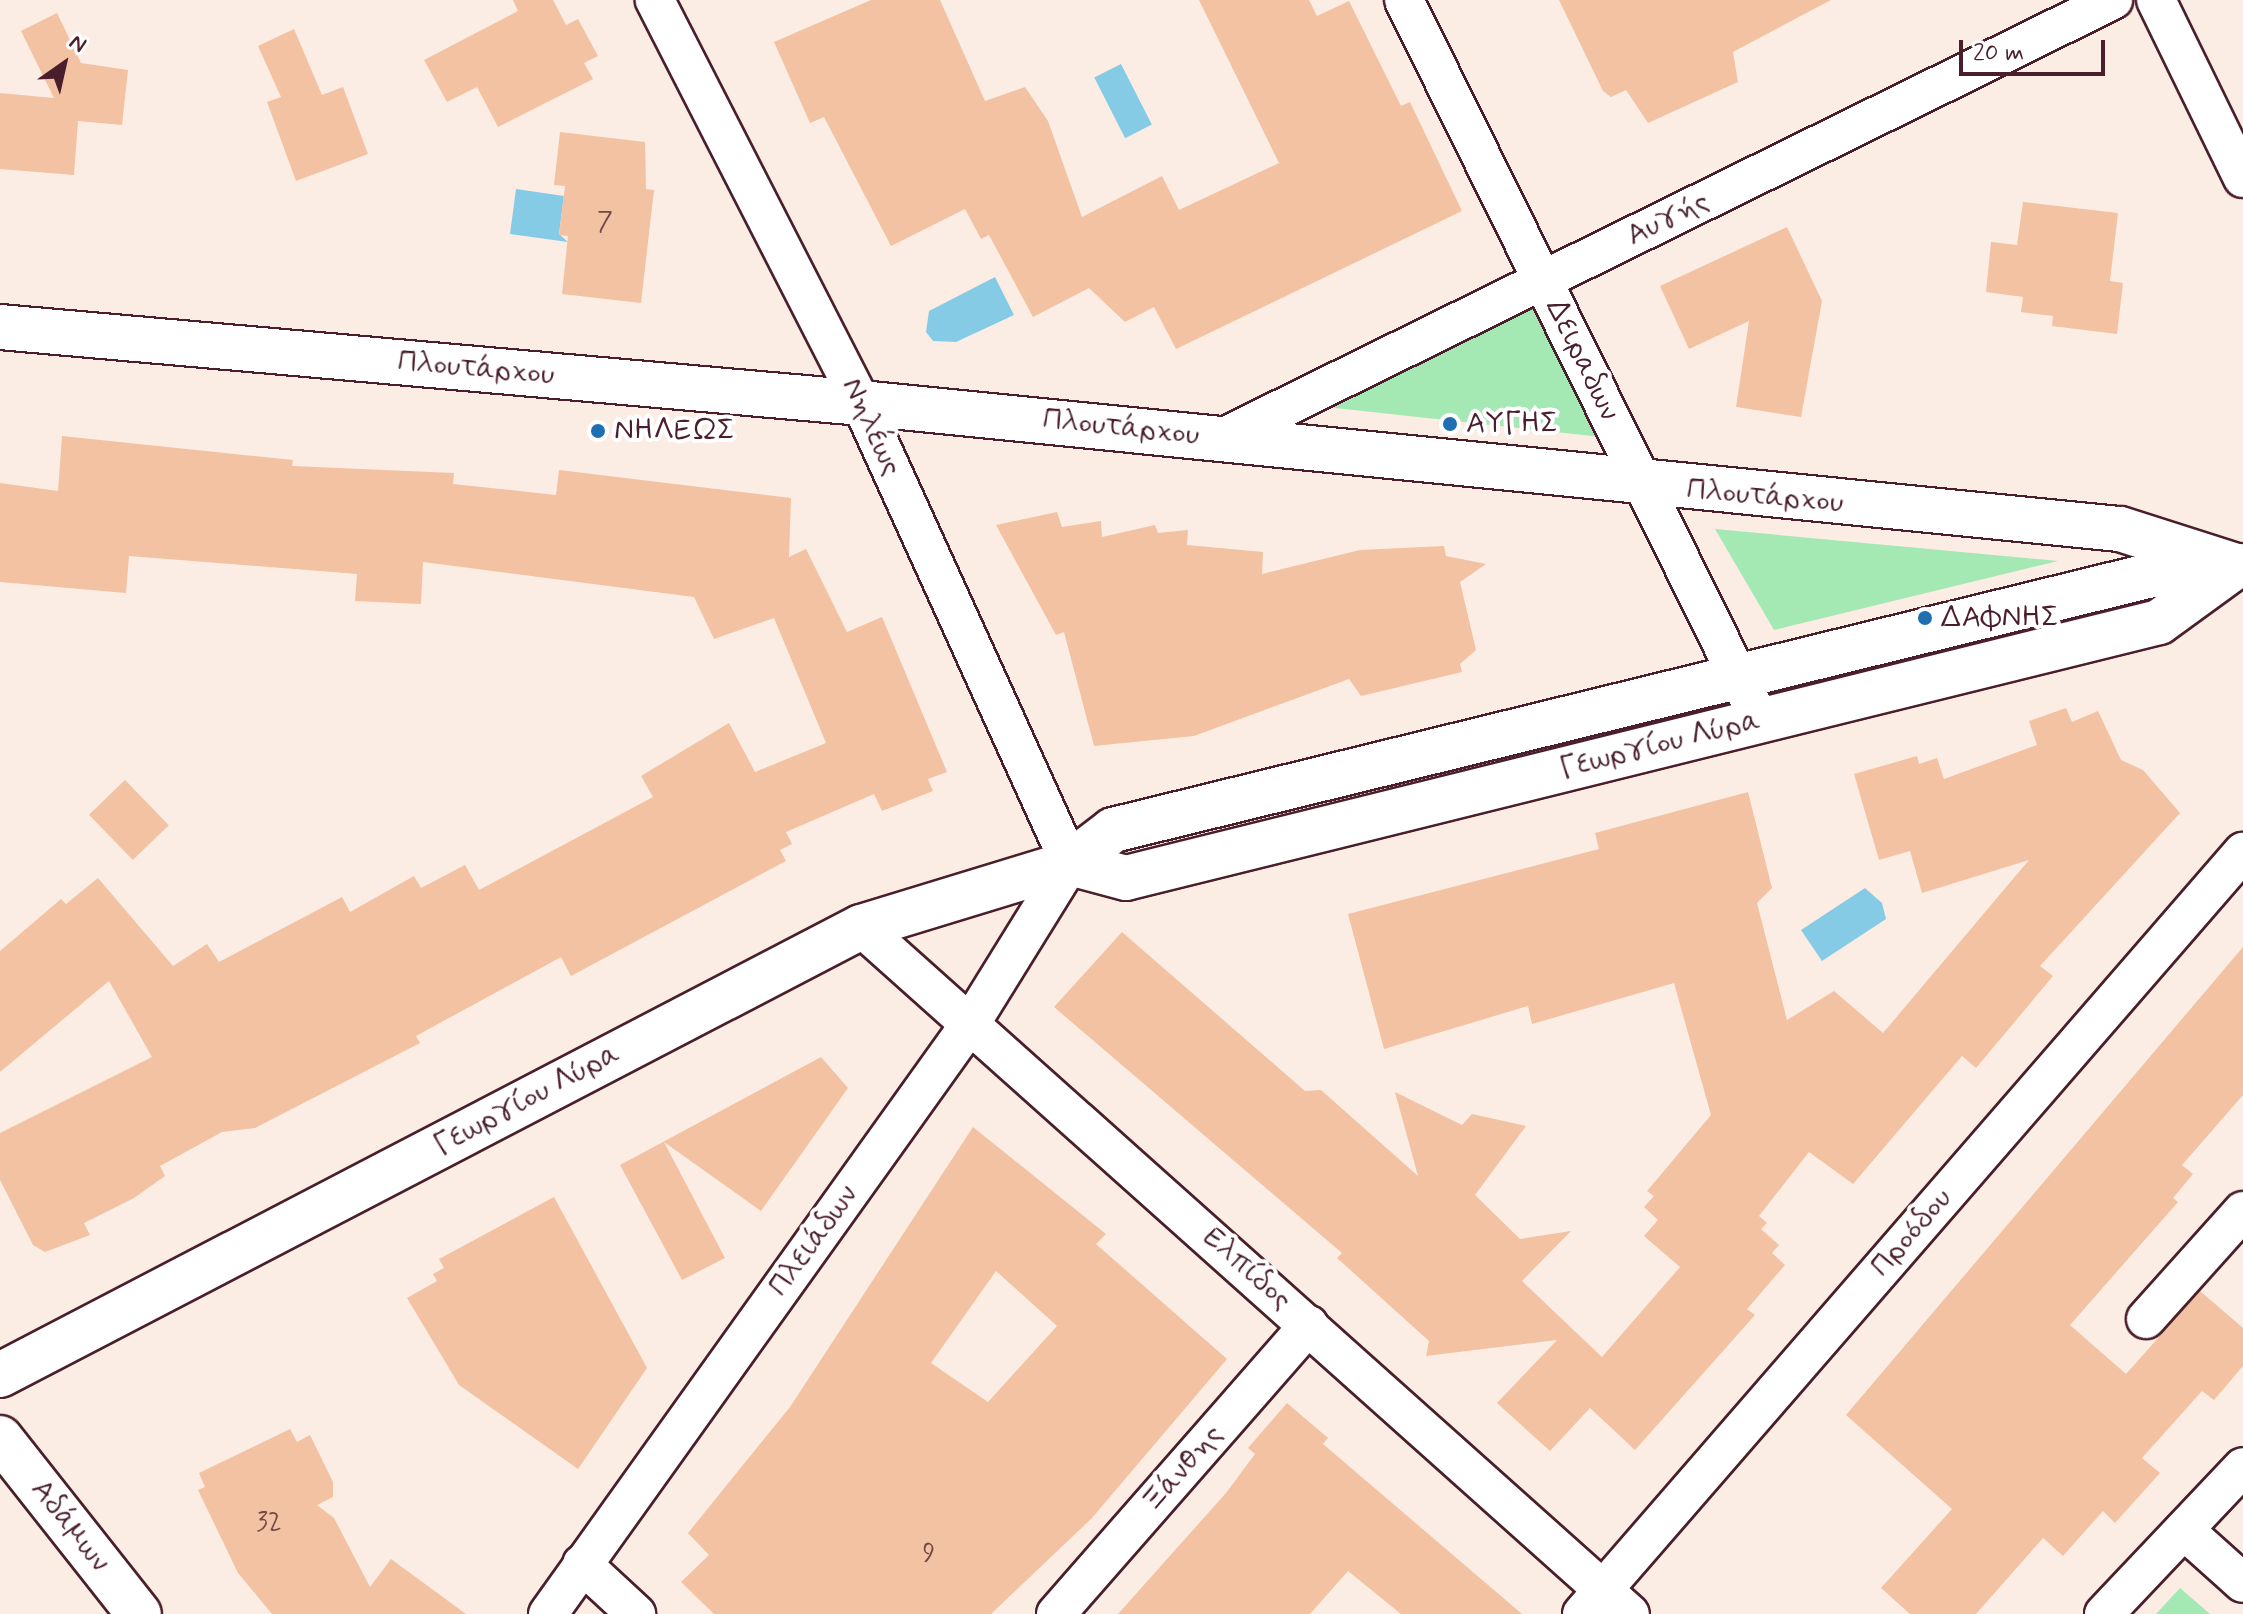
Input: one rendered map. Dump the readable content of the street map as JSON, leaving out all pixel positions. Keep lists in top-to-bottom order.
{
  "streets": {
    "main road": ["Πλουτάρχου", "Γεωργίου Λύρα", "Αδάμων"],
    "street": [
      "Αυγής",
      "Δειραδων",
      "Νηλέως",
      "Προόδου",
      "Πλειάδων",
      "Ελπίδος",
      "Ξάνθης"
    ]
  },
  "crossings": [
    ["Αυγής", "Δειραδων"],
    ["Αυγής", "Πλουτάρχου"],
    ["Δειραδων", "Πλουτάρχου"],
    ["Δειραδων", "Γεωργίου Λύρα"],
    ["Πλουτάρχου", "Νηλέως"],
    ["Πλουτάρχου", "Γεωργίου Λύρα"],
    ["Νηλέως", "Γεωργίου Λύρα"],
    ["Νηλέως", "Πλειάδων"],
    ["Γεωργίου Λύρα", "Πλειάδων"],
    ["Γεωργίου Λύρα", "Ελπίδος"],
    ["Προόδου", "Ελπίδος"],
    ["Πλειάδων", "Ελπίδος"],
    ["Ελπίδος", "Ξάνθης"]
  ],
  "places": ["ΑΥΓΗΣ", "ΝΗΛΕΩΣ", "ΔΑΦΝΗΣ"],
  "house_numbers": ["7", "32", "9"],
  "scale_bar": "20 m",
  "north": "top right"
}
